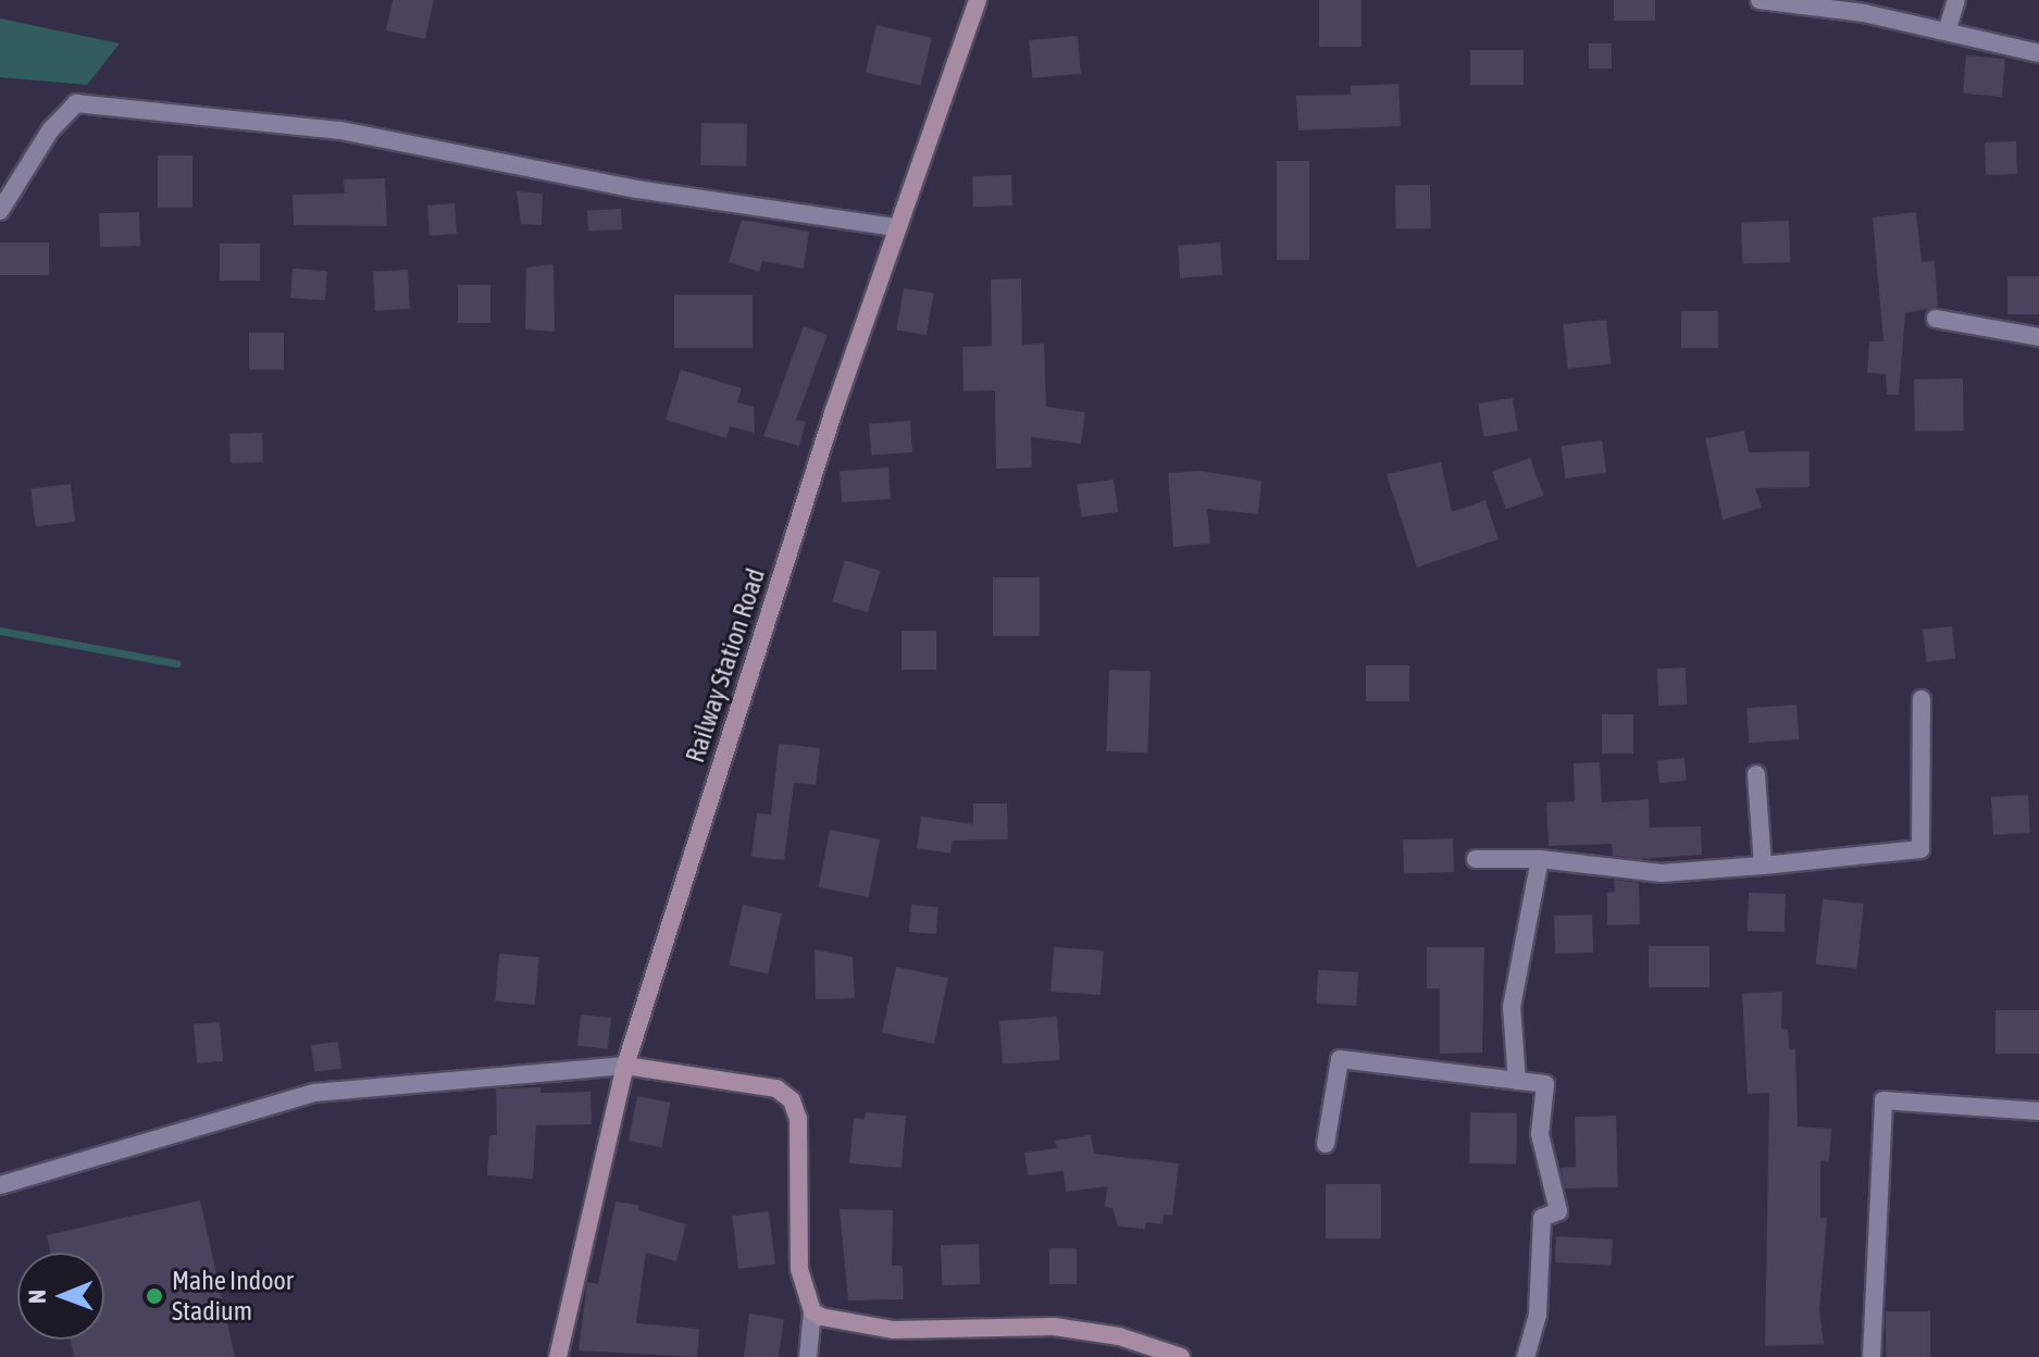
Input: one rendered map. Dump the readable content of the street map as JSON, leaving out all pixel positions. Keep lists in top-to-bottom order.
{
  "streets": {
    "street": ["Railway Station Road"]
  },
  "places": ["Mahe Indoor Stadium"],
  "north": "left"
}
